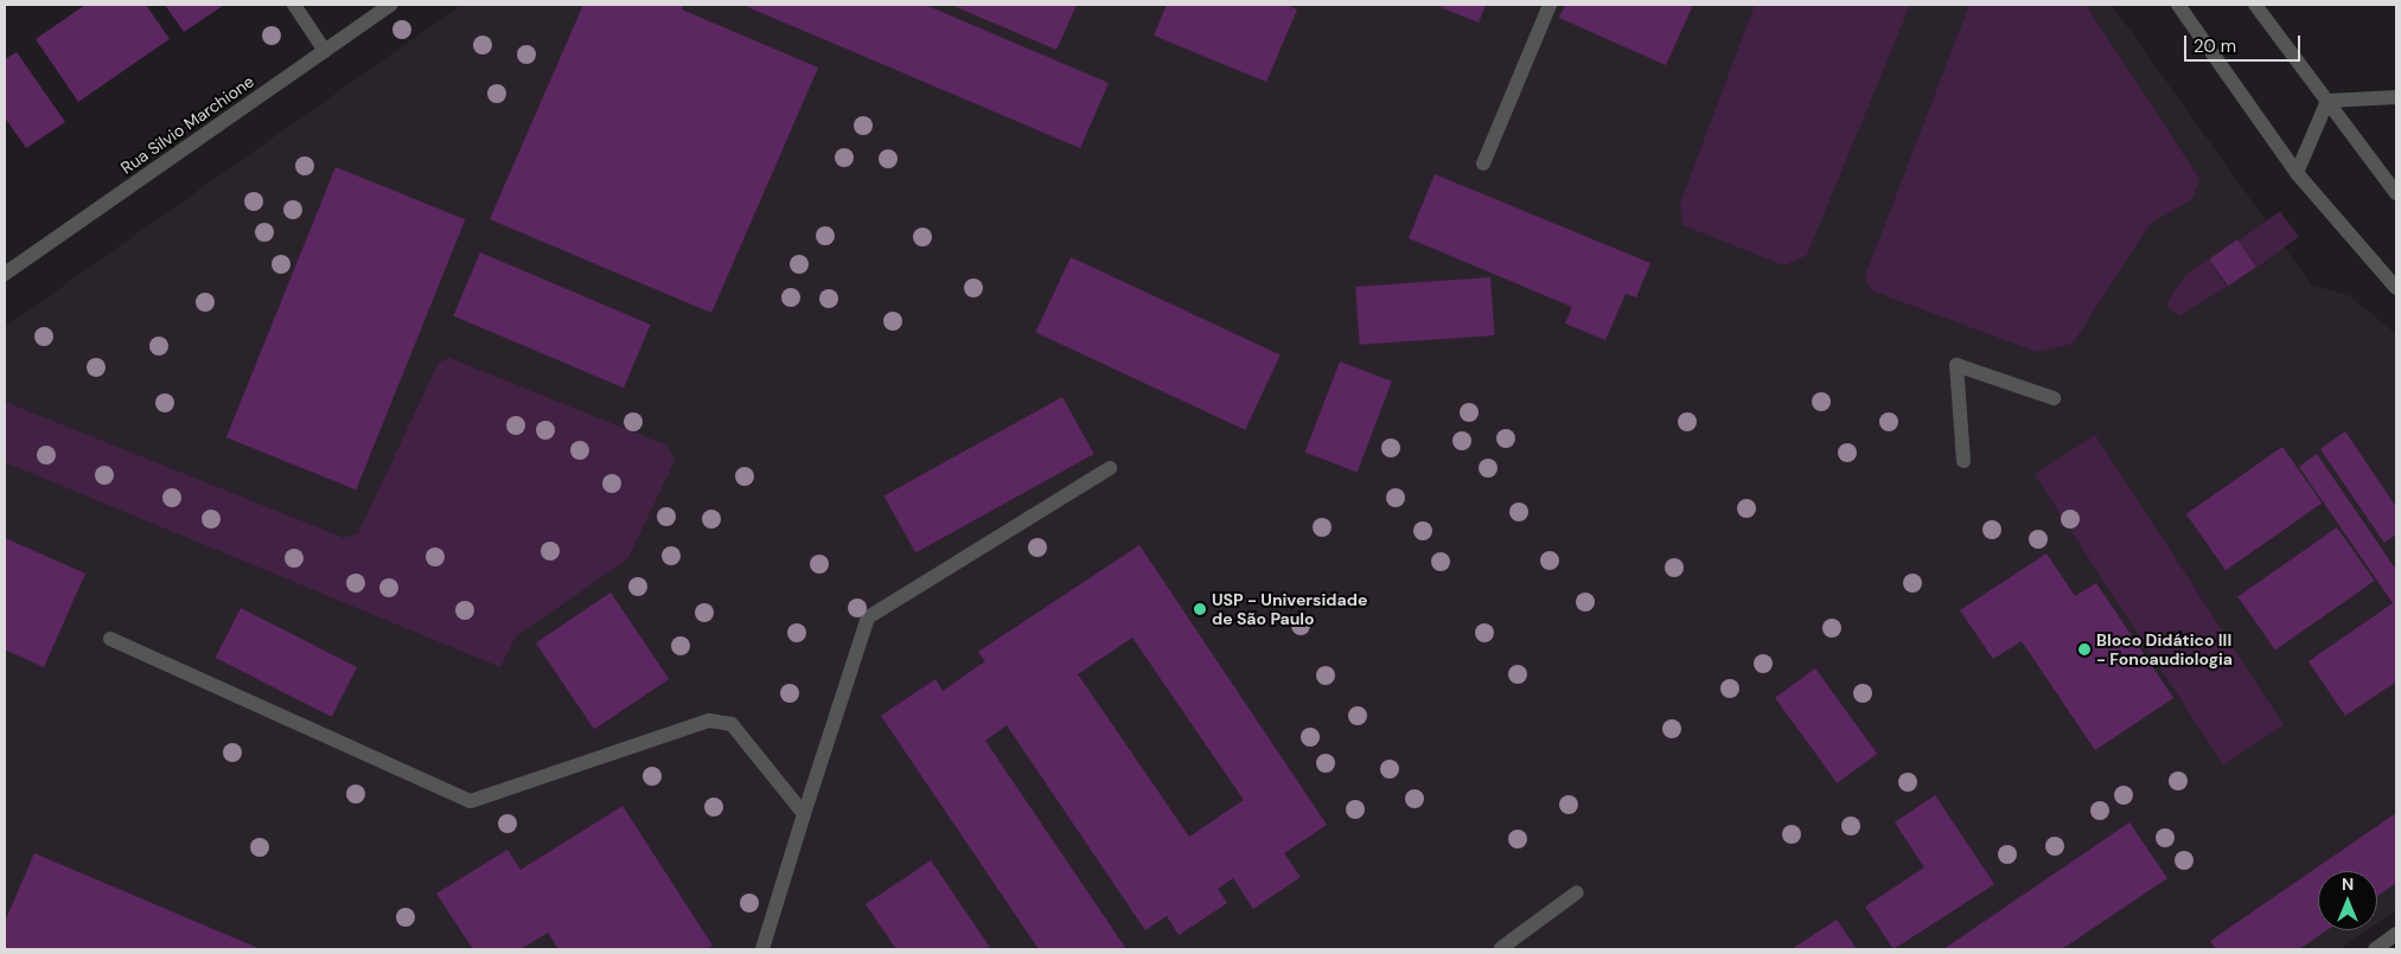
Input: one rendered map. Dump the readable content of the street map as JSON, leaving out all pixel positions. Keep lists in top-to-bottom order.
{
  "streets": {
    "street": ["Rua Silvio Marchione"]
  },
  "places": ["USP - Universidade de São Paulo", "Bloco Didático III - Fonoaudiologia"],
  "scale_bar": "20 m",
  "north": "top"
}
